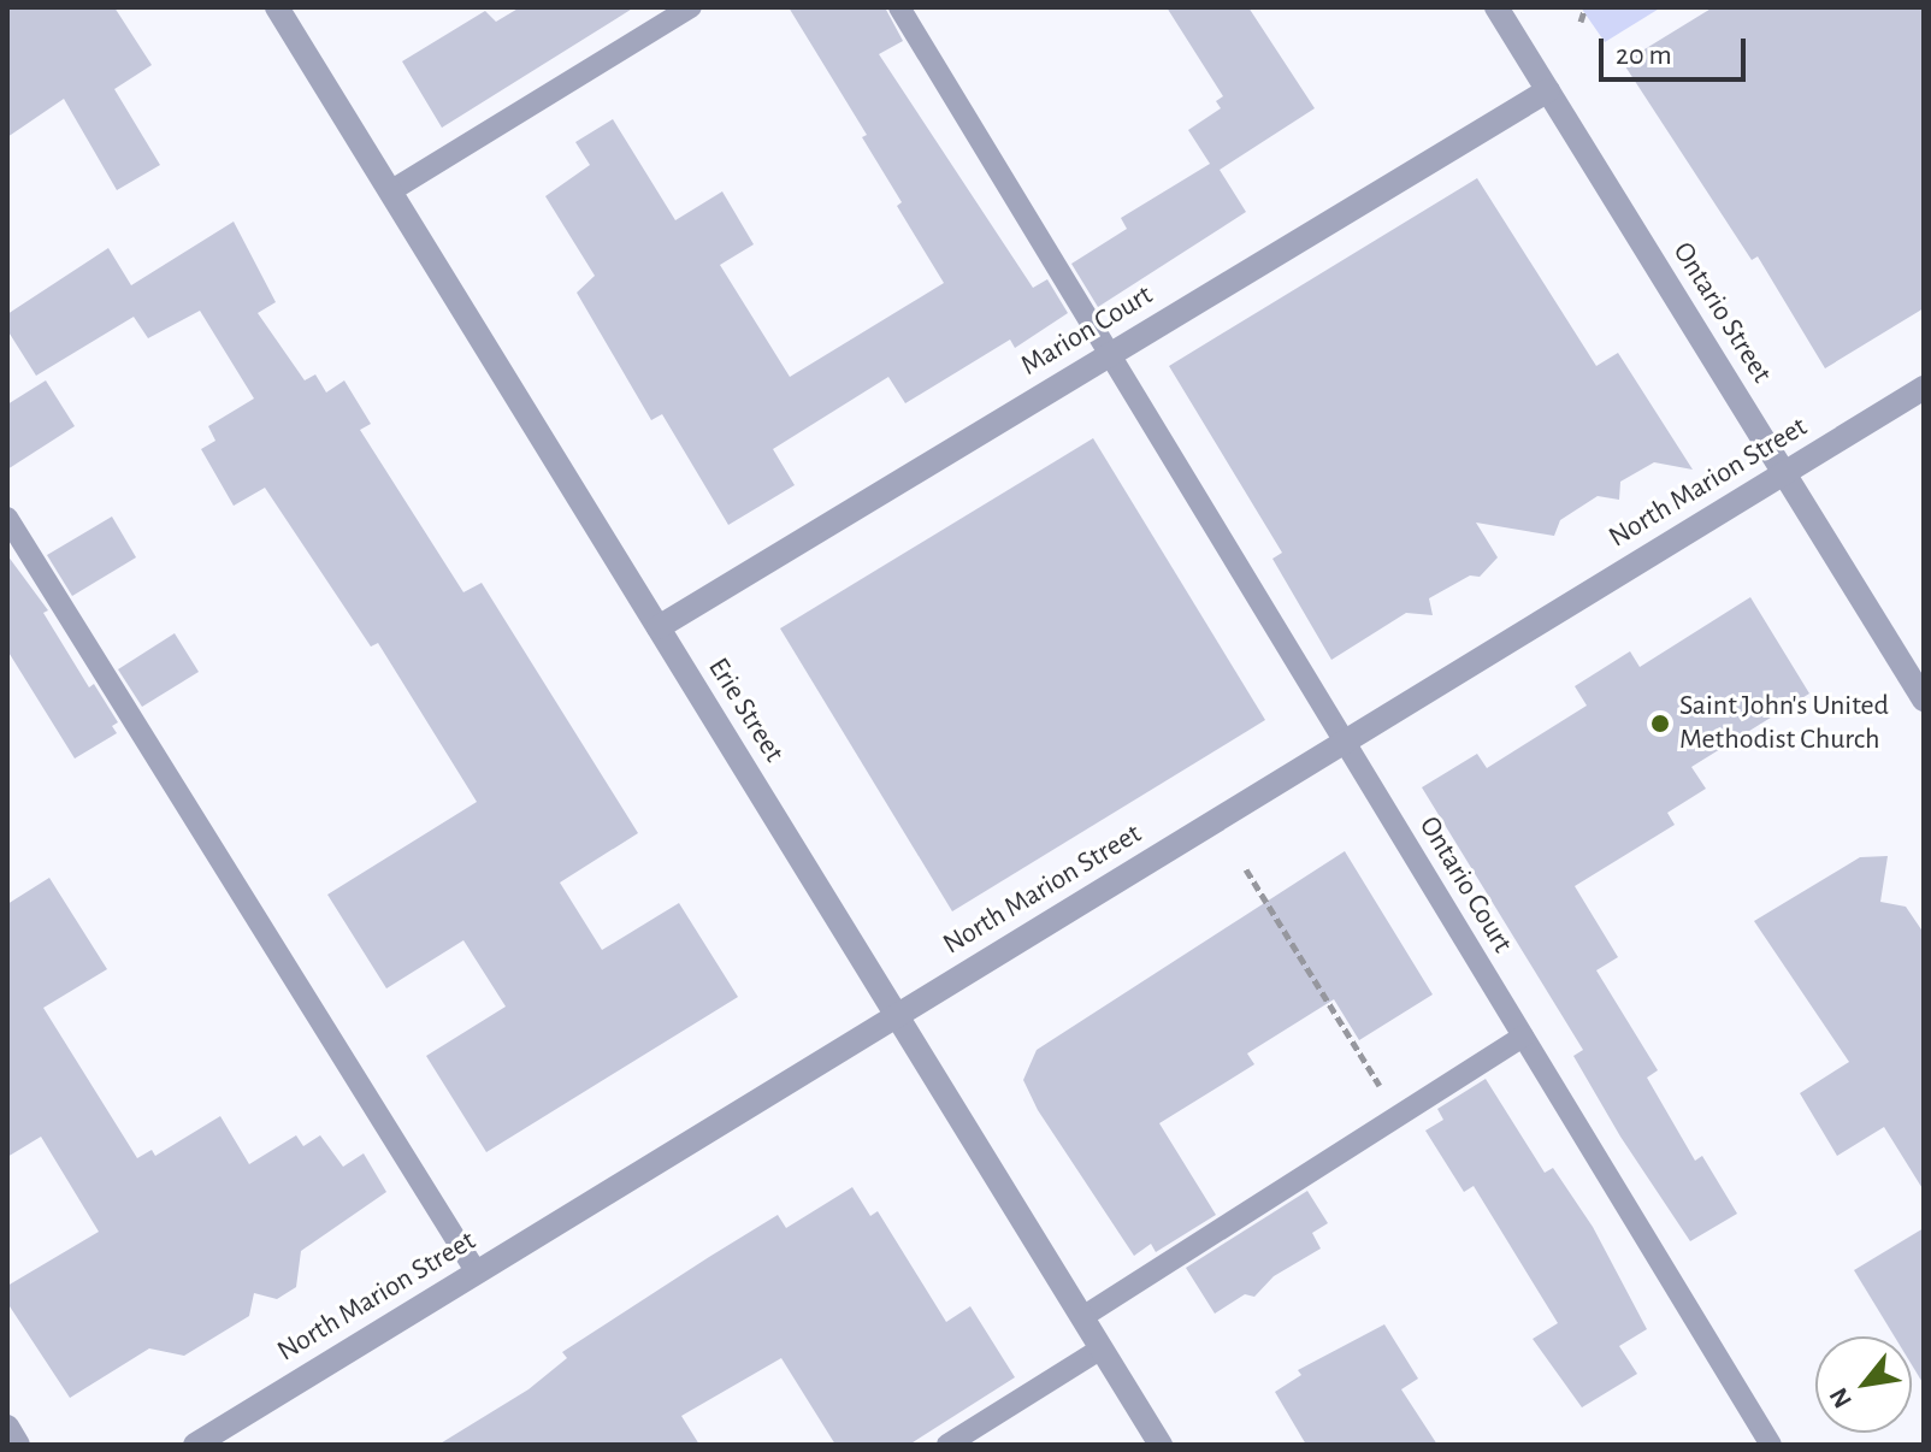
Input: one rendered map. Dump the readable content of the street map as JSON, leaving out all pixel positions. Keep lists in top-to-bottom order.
{
  "streets": {
    "street": [
      "Ontario Street",
      "Marion Court",
      "North Marion Street",
      "Erie Street"
    ],
    "lane": ["Ontario Court"]
  },
  "crossings": [
    ["Ontario Street", "Marion Court"],
    ["Ontario Street", "North Marion Street"],
    ["Marion Court", "Erie Street"],
    ["Marion Court", "Ontario Court"],
    ["North Marion Street", "Erie Street"],
    ["North Marion Street", "Ontario Court"]
  ],
  "places": ["Saint John's United Methodist Church"],
  "scale_bar": "20 m",
  "north": "bottom left"
}
